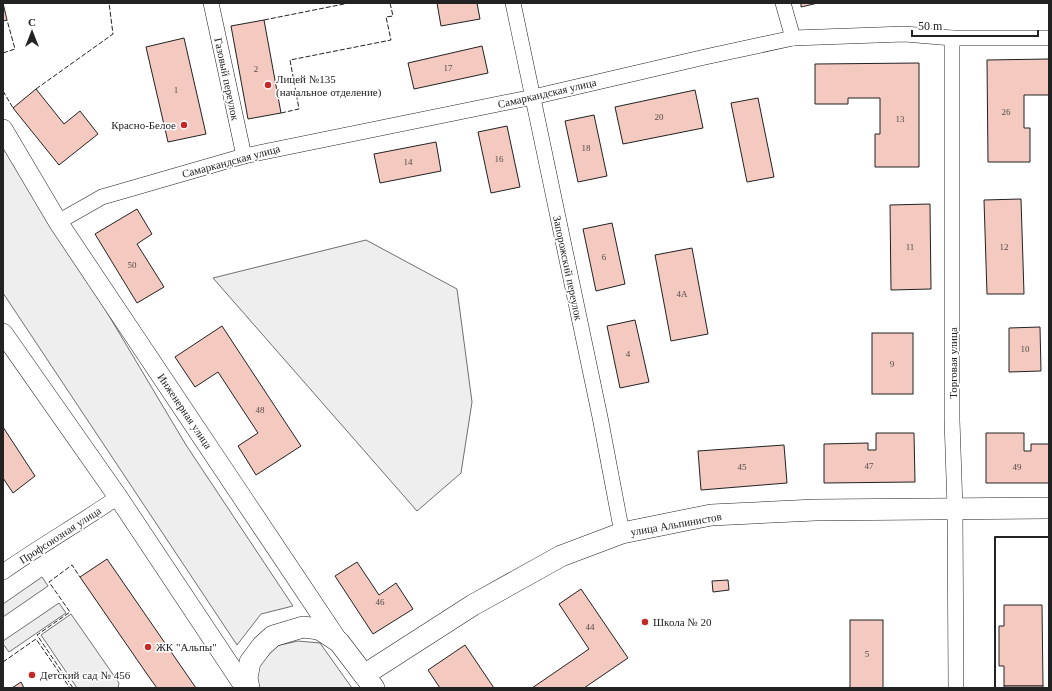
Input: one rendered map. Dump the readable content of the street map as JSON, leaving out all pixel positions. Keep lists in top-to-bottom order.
{
  "streets": {
    "main road": ["Инженерная улица", "улица Альпинистов"],
    "street": [
      "Газовый переулок",
      "Самаркандская улица",
      "Запорожский переулок",
      "Торговая улица",
      "Профсоюзная улица"
    ]
  },
  "crossings": [
    ["Газовый переулок", "Самаркандская улица"],
    ["Самаркандская улица", "Запорожский переулок"],
    ["Самаркандская улица", "Торговая улица"],
    ["Самаркандская улица", "Инженерная улица"],
    ["Запорожский переулок", "улица Альпинистов"],
    ["Торговая улица", "улица Альпинистов"],
    ["Инженерная улица", "улица Альпинистов"]
  ],
  "places": [
    "Лицей №135 (начальное отделение)",
    "Красно-Белое",
    "Школа № 20",
    "ЖК \"Альпы\"",
    "Детский сад № 456"
  ],
  "house_numbers": [
    "17",
    "2",
    "1",
    "26",
    "20",
    "13",
    "18",
    "16",
    "14",
    "11",
    "12",
    "6",
    "50",
    "4А",
    "10",
    "4",
    "9",
    "48",
    "47",
    "45",
    "49",
    "46",
    "44",
    "5"
  ],
  "scale_bar": "50 m",
  "north": "top"
}
